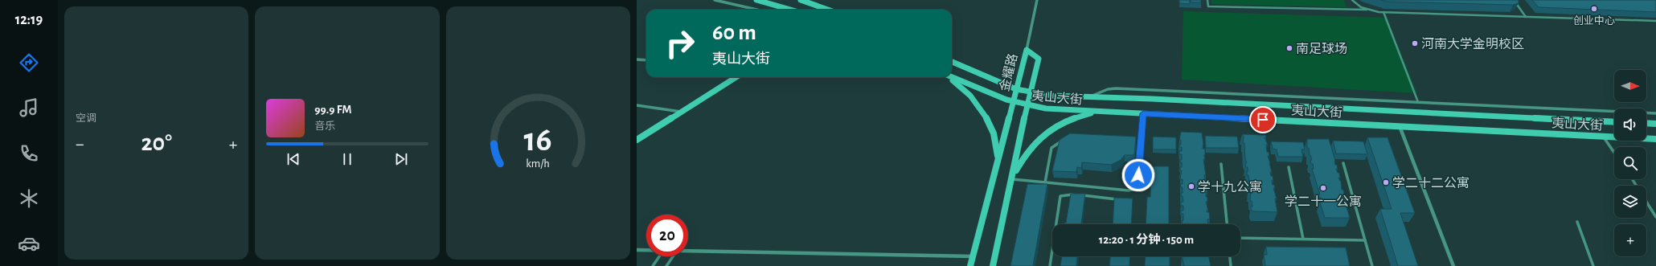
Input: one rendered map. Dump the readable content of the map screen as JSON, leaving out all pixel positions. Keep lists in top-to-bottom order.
{
  "streets": {
    "main road": ["金耀路", "夷山大街"]
  },
  "crossings": [
    ["金耀路", "夷山大街"]
  ],
  "places": [
    "创业中心",
    "河南大学金明校区",
    "南足球场",
    "学二十二公寓",
    "学十九公寓",
    "学二十一公寓"
  ],
  "north": "right",
  "page": {
    "tabs": "12:19",
    "tile": "空调",
    "turn": ["60 m", "夷山大街"],
    "map_buttons": "+",
    "song": ["99.9 FM", "音乐"],
    "heat": ["−", "20°", "+"],
    "limit": "20",
    "trip": "12:20 · 1 分钟 · 150 m",
    "gauge": ["16", "km/h"]
  }
}
